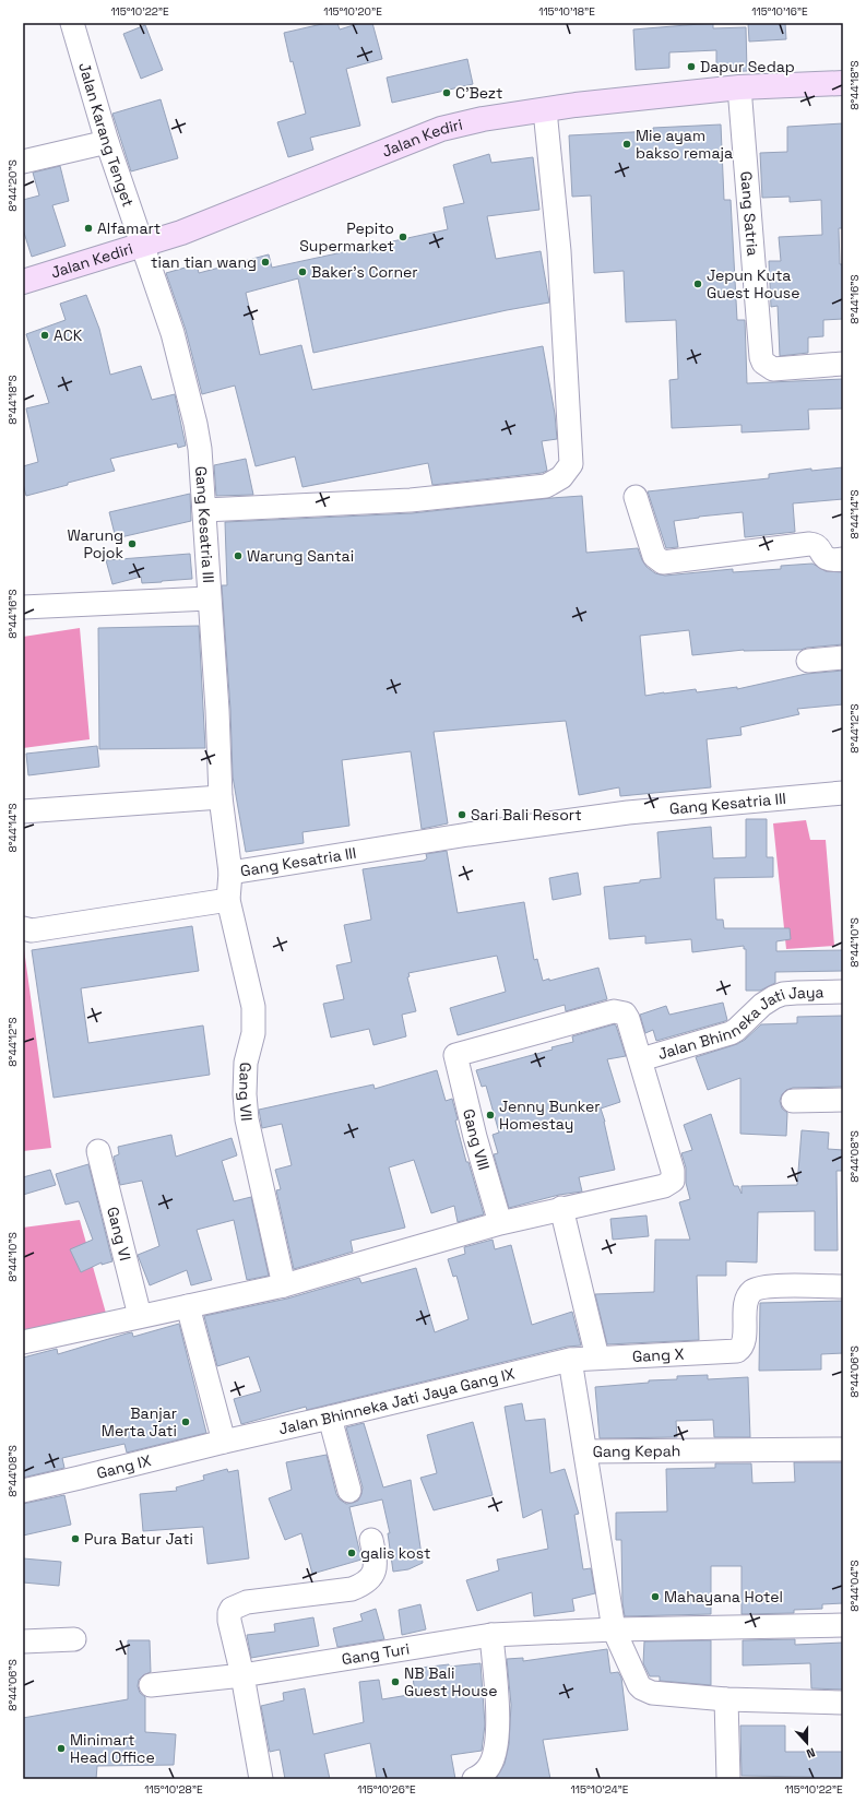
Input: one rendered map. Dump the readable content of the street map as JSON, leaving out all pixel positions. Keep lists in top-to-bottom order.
{
  "streets": {
    "main road": ["Jalan Kediri"],
    "street": [
      "Jalan Karang Tenget",
      "Gang Satria",
      "Gang Kesatria III",
      "Jalan Bhinneka Jati Jaya",
      "Gang VII",
      "Gang VIII",
      "Gang VI",
      "Gang X",
      "Jalan Bhinneka Jati Jaya Gang IX",
      "Gang Kepah",
      "Gang IX",
      "Gang Turi"
    ]
  },
  "crossings": [
    ["Jalan Karang Tenget", "Jalan Kediri"],
    ["Jalan Karang Tenget", "Gang Kesatria III"],
    ["Jalan Kediri", "Gang Satria"],
    ["Jalan Kediri", "Gang Kesatria III"],
    ["Gang Kesatria III", "Gang VII"],
    ["Jalan Bhinneka Jati Jaya", "Gang VIII"],
    ["Gang X", "Jalan Bhinneka Jati Jaya Gang IX"],
    ["Jalan Bhinneka Jati Jaya Gang IX", "Gang IX"],
    ["Gang Kepah", "Gang Turi"]
  ],
  "places": [
    "Dapur Sedap",
    "C'Bezt",
    "Mie ayam bakso remaja",
    "Alfamart",
    "Pepito Supermarket",
    "tian tian wang",
    "Baker's Corner",
    "Jepun Kuta Guest House",
    "ACK",
    "Warung Pojok",
    "Warung Santai",
    "Sari Bali Resort",
    "Jenny Bunker Homestay",
    "Banjar Merta Jati",
    "Pura Batur Jati",
    "galis kost",
    "Mahayana Hotel",
    "NB Bali Guest House",
    "Minimart Head Office"
  ],
  "north": "bottom",
  "coordinates": [
    "115°10'22\"E",
    "115°10'20\"E",
    "115°10'18\"E",
    "115°10'16\"E",
    "8°44'18\"S",
    "8°44'20\"S",
    "8°44'16\"S",
    "8°44'14\"S",
    "8°44'12\"S",
    "8°44'10\"S",
    "8°44'08\"S",
    "8°44'06\"S",
    "8°44'04\"S",
    "115°10'28\"E",
    "115°10'26\"E",
    "115°10'24\"E"
  ]
}
